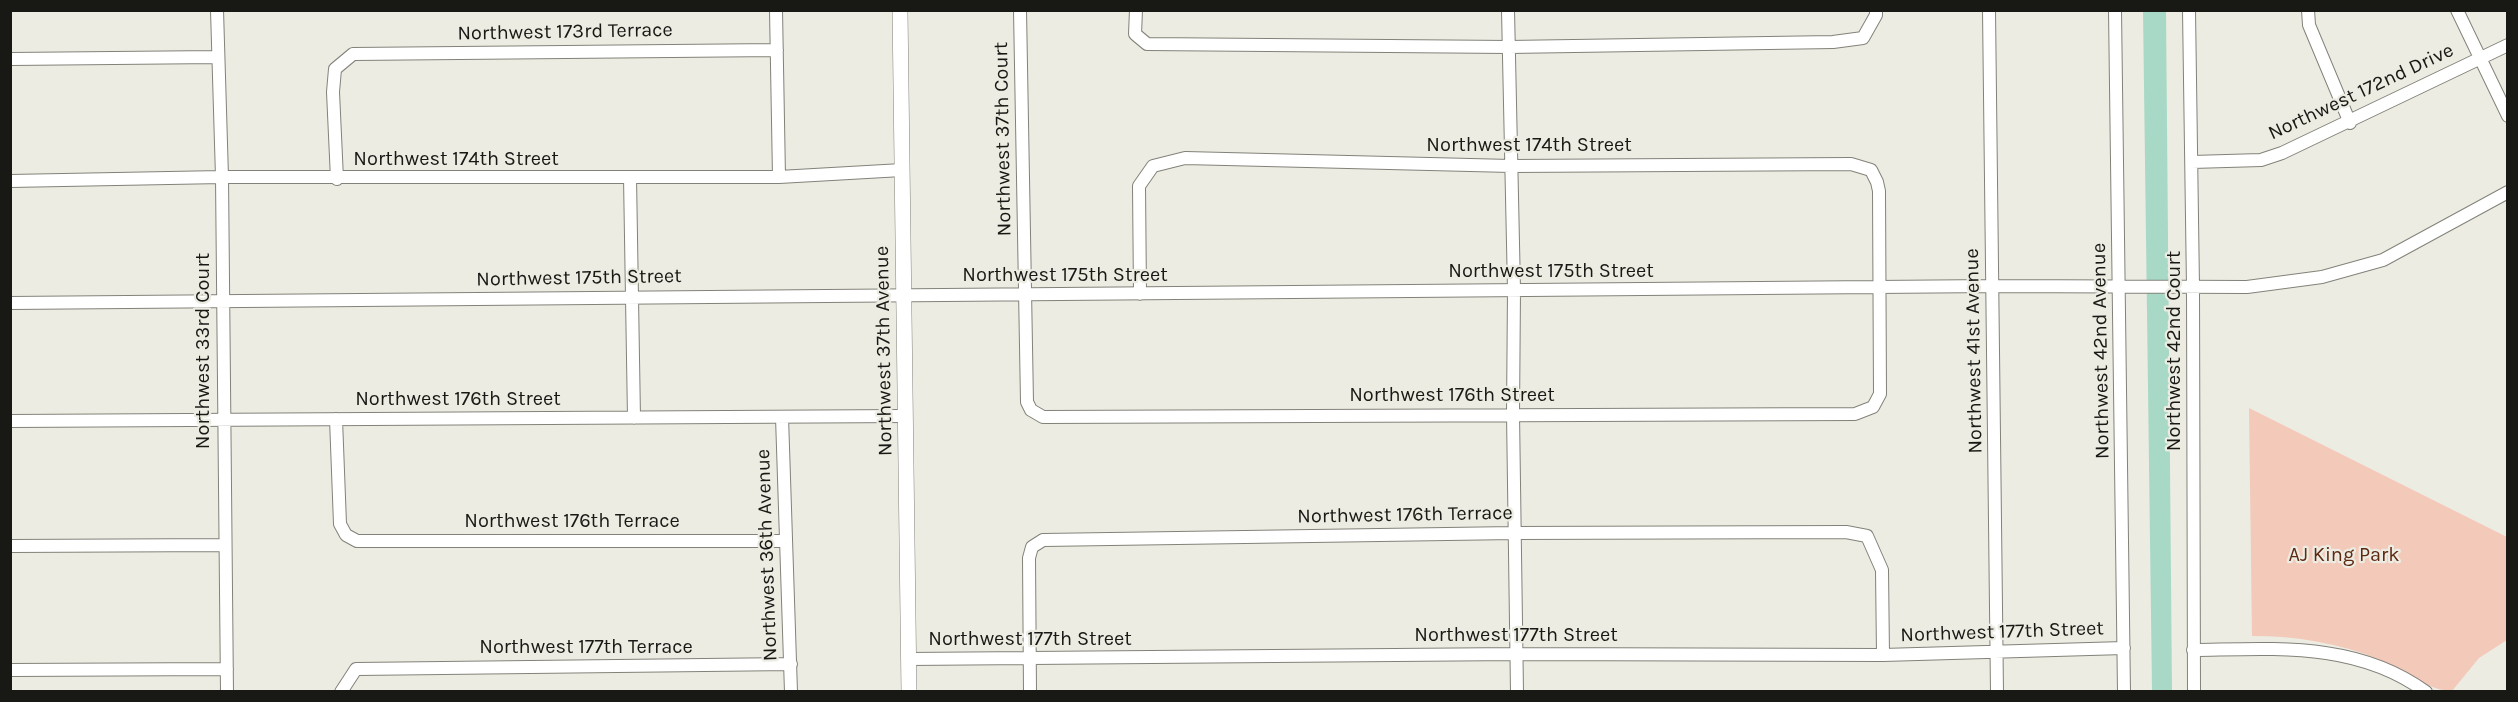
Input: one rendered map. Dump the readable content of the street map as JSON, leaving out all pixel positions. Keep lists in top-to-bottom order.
{
  "streets": {
    "main road": ["Northwest 37th Avenue"],
    "street": [
      "Northwest 173rd Terrace",
      "Northwest 172nd Drive",
      "Northwest 37th Court",
      "Northwest 174th Street",
      "Northwest 175th Street",
      "Northwest 33rd Court",
      "Northwest 41st Avenue",
      "Northwest 42nd Avenue",
      "Northwest 42nd Court",
      "Northwest 176th Street",
      "Northwest 176th Terrace",
      "Northwest 36th Avenue",
      "Northwest 177th Street",
      "Northwest 177th Terrace"
    ]
  },
  "crossings": [
    ["Northwest 173rd Terrace", "Northwest 174th Street"],
    ["Northwest 172nd Drive", "Northwest 42nd Court"],
    ["Northwest 37th Court", "Northwest 175th Street"],
    ["Northwest 37th Court", "Northwest 176th Street"],
    ["Northwest 174th Street", "Northwest 175th Street"],
    ["Northwest 174th Street", "Northwest 33rd Court"],
    ["Northwest 174th Street", "Northwest 37th Avenue"],
    ["Northwest 174th Street", "Northwest 176th Street"],
    ["Northwest 175th Street", "Northwest 33rd Court"],
    ["Northwest 175th Street", "Northwest 37th Avenue"],
    ["Northwest 175th Street", "Northwest 41st Avenue"],
    ["Northwest 175th Street", "Northwest 42nd Avenue"],
    ["Northwest 175th Street", "Northwest 42nd Court"],
    ["Northwest 175th Street", "Northwest 176th Street"],
    ["Northwest 33rd Court", "Northwest 176th Street"],
    ["Northwest 37th Avenue", "Northwest 176th Street"],
    ["Northwest 37th Avenue", "Northwest 177th Street"],
    ["Northwest 41st Avenue", "Northwest 177th Street"],
    ["Northwest 42nd Avenue", "Northwest 177th Street"],
    ["Northwest 176th Street", "Northwest 176th Terrace"],
    ["Northwest 176th Street", "Northwest 36th Avenue"],
    ["Northwest 176th Terrace", "Northwest 36th Avenue"],
    ["Northwest 176th Terrace", "Northwest 177th Street"],
    ["Northwest 36th Avenue", "Northwest 177th Terrace"]
  ],
  "parks": ["AJ King Park"]
}
